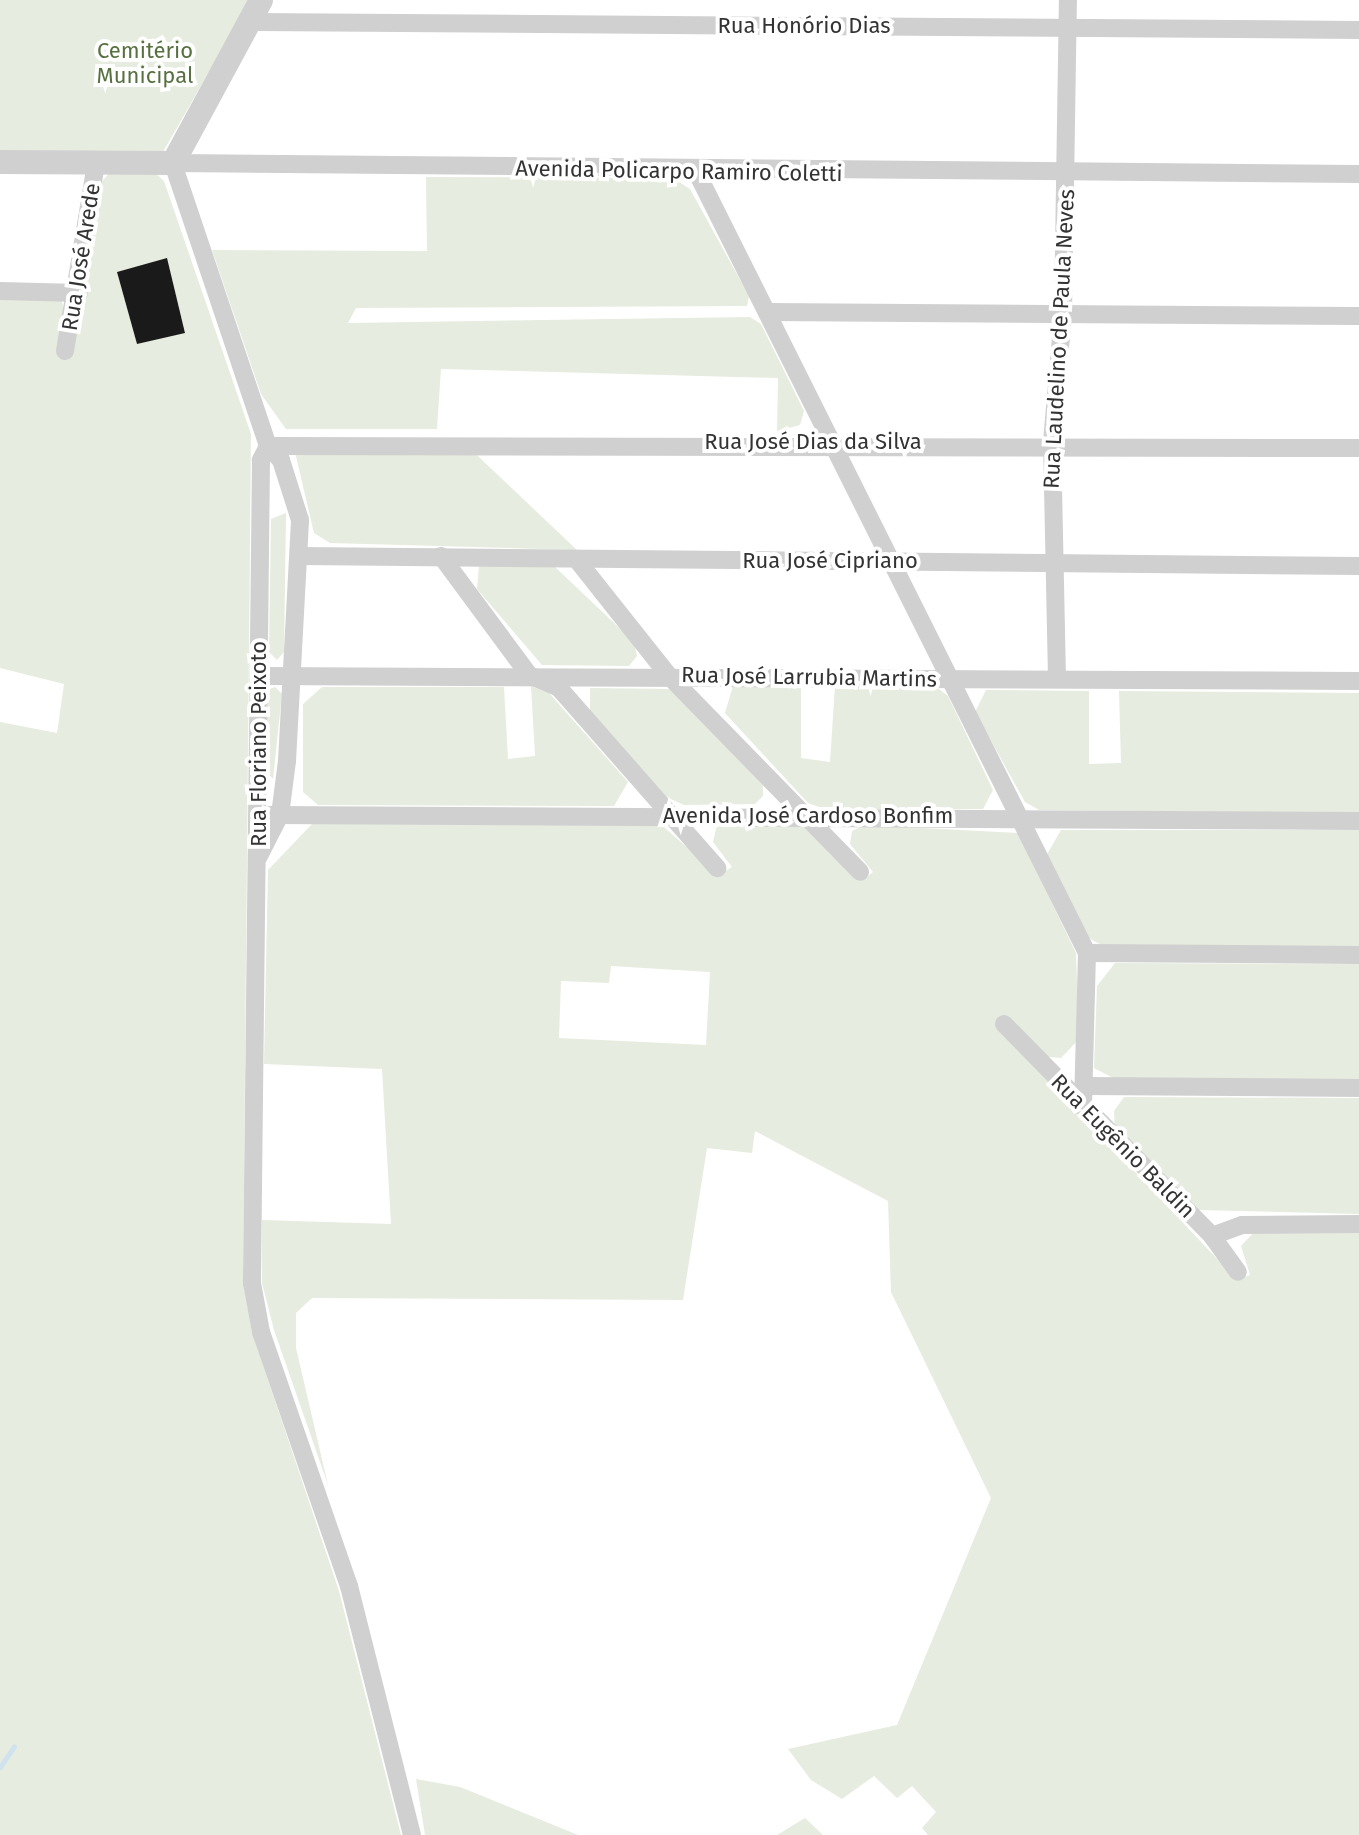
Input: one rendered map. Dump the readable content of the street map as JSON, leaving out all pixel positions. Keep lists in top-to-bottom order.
{
  "streets": {
    "street": [
      "Rua Honório Dias",
      "Avenida Policarpo Ramiro Coletti",
      "Rua José Arede",
      "Rua Laudelino de Paula Neves",
      "Rua José Dias da Silva",
      "Rua José Cipriano",
      "Rua José Larrubia Martins",
      "Rua Floriano Peixoto",
      "Avenida José Cardoso Bonfim",
      "Rua Eugênio Baldin"
    ]
  },
  "crossings": [
    ["Rua Honório Dias", "Rua Laudelino de Paula Neves"],
    ["Avenida Policarpo Ramiro Coletti", "Rua José Arede"],
    ["Avenida Policarpo Ramiro Coletti", "Rua Laudelino de Paula Neves"],
    ["Avenida Policarpo Ramiro Coletti", "Rua Floriano Peixoto"],
    ["Rua Laudelino de Paula Neves", "Rua José Dias da Silva"],
    ["Rua Laudelino de Paula Neves", "Rua José Cipriano"],
    ["Rua Laudelino de Paula Neves", "Rua José Larrubia Martins"],
    ["Rua José Dias da Silva", "Rua Floriano Peixoto"],
    ["Rua José Cipriano", "Rua Floriano Peixoto"],
    ["Rua José Larrubia Martins", "Rua Floriano Peixoto"],
    ["Rua Floriano Peixoto", "Avenida José Cardoso Bonfim"]
  ],
  "parks": ["Cemitério Municipal"]
}
